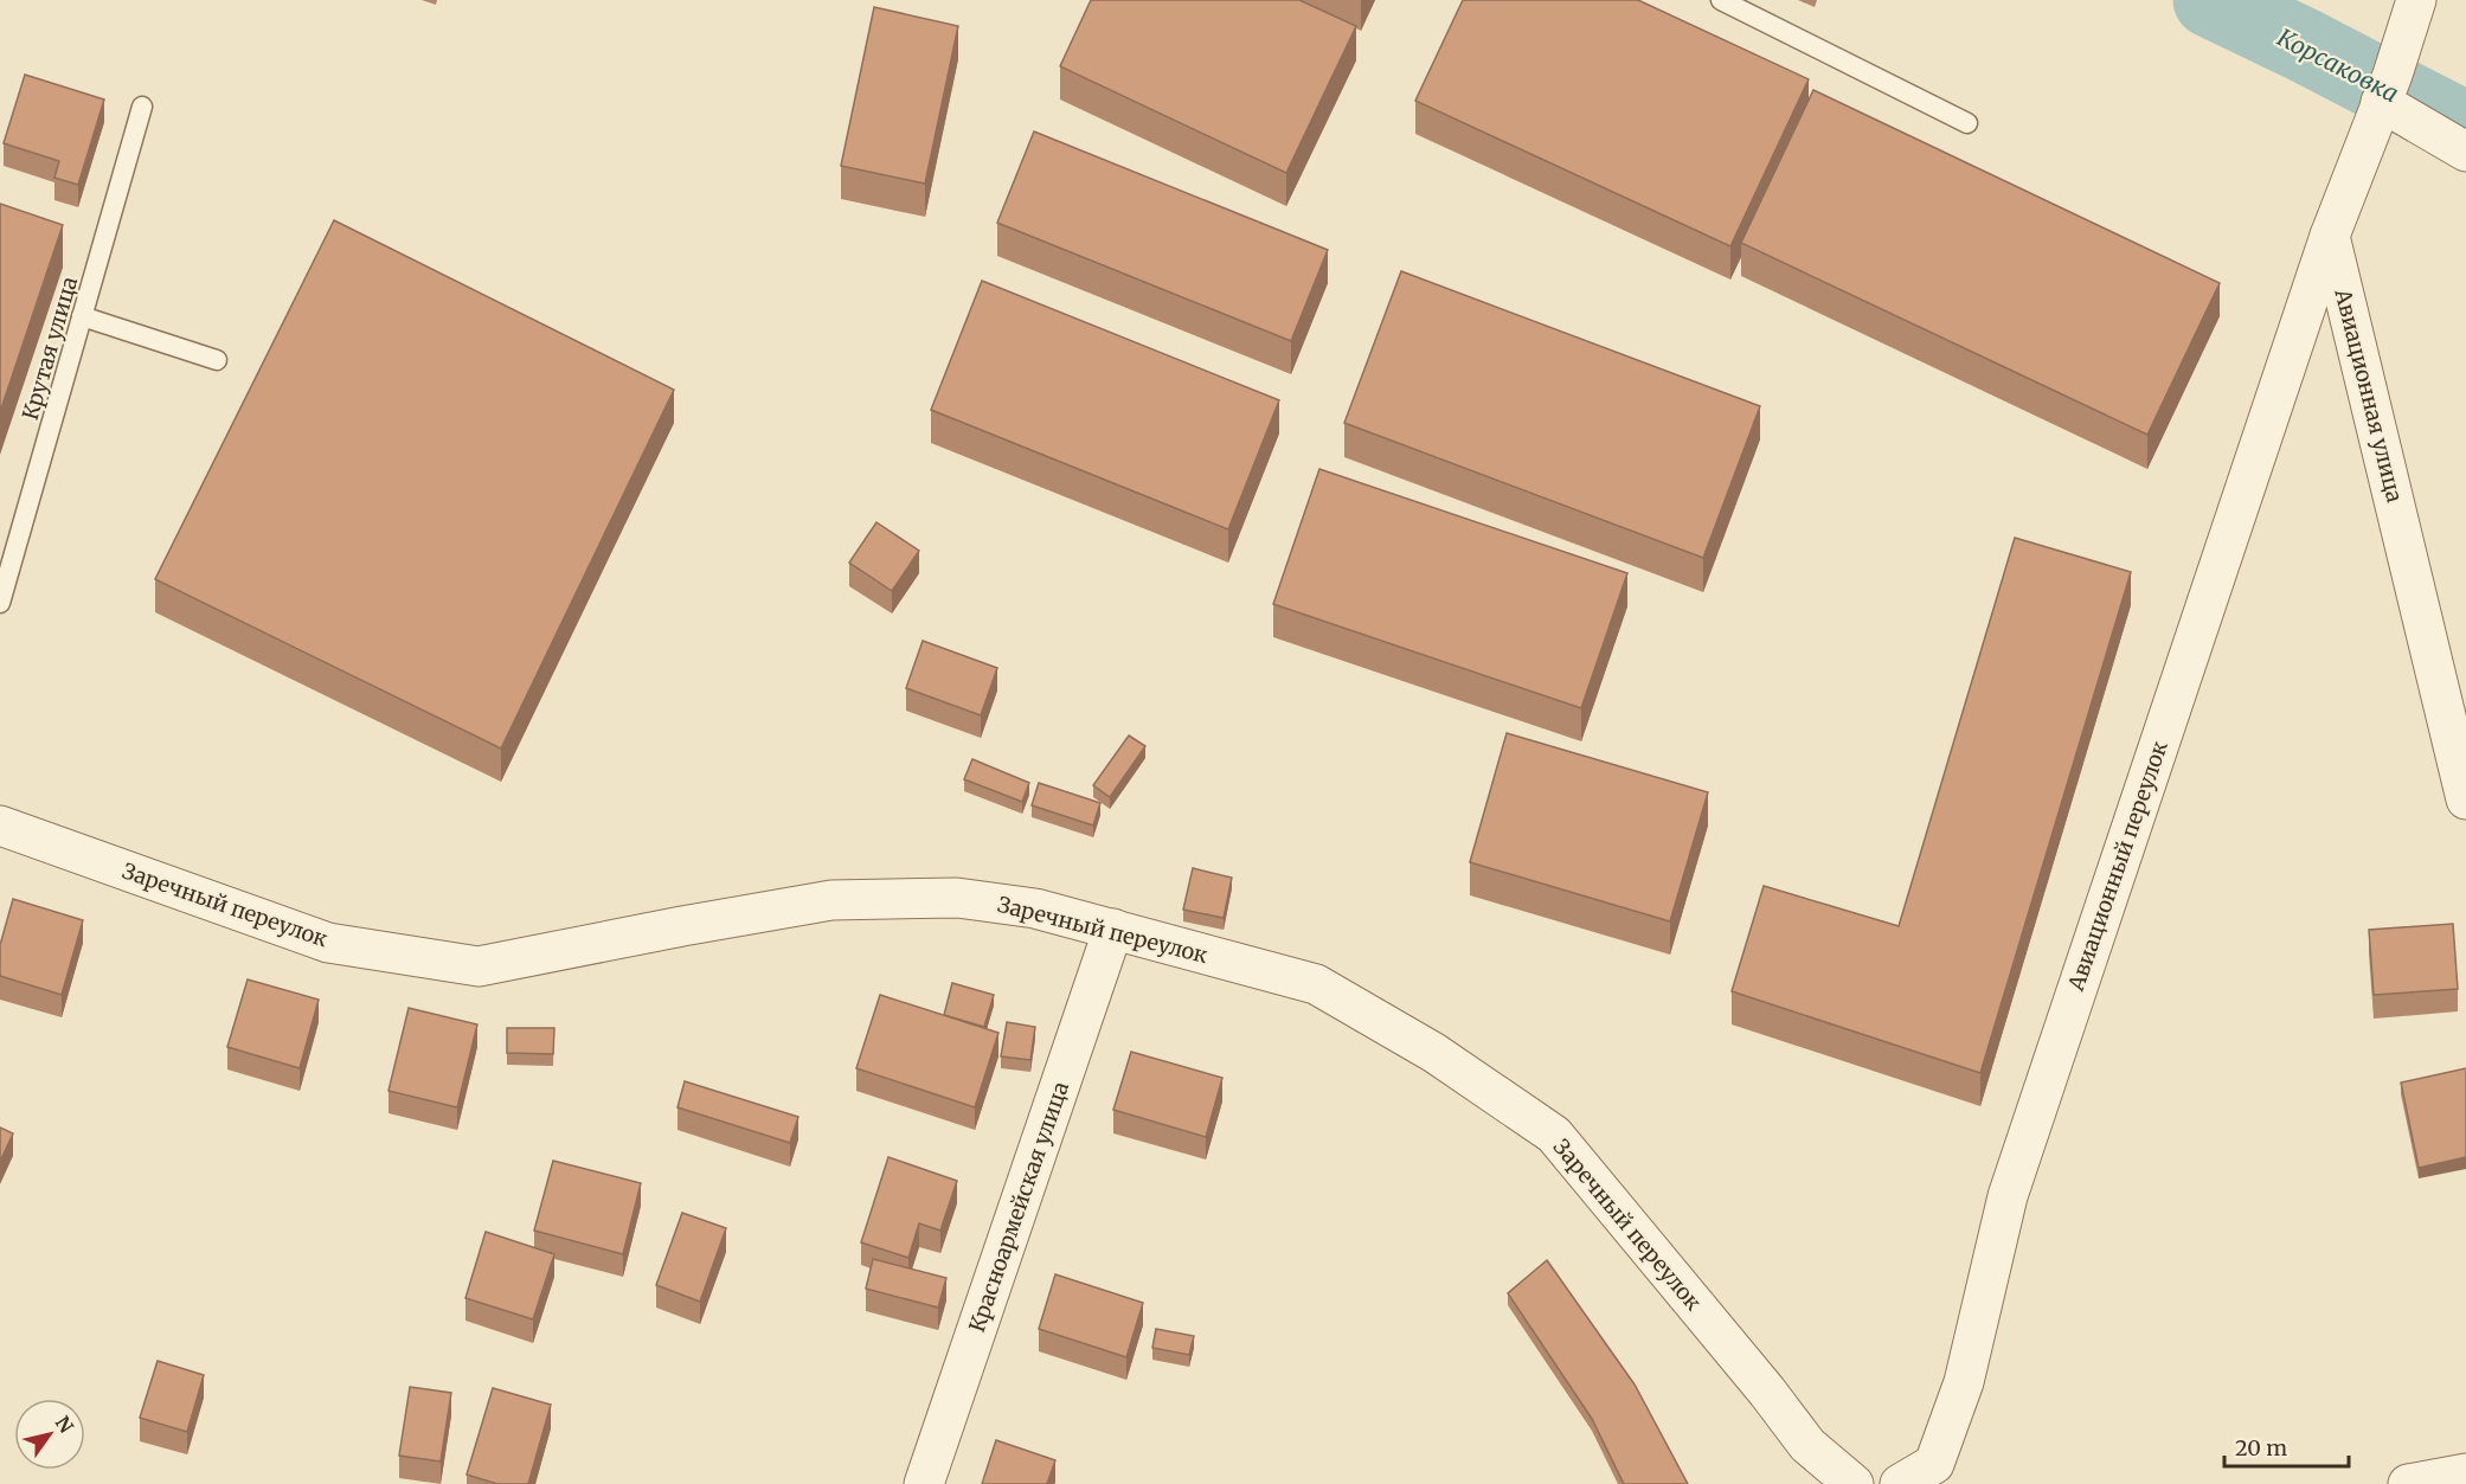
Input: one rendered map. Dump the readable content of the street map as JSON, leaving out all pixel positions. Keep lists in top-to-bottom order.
{
  "streets": {
    "street": [
      "Авиационная улица",
      "Авиационный переулок",
      "Заречный переулок",
      "Красноармейская улица"
    ],
    "lane": ["Крутая улица"]
  },
  "crossings": [
    ["Авиационная улица", "Авиационный переулок"],
    ["Заречный переулок", "Красноармейская улица"]
  ],
  "water": ["Корсаковка"],
  "scale_bar": "20 m",
  "north": "top right"
}
